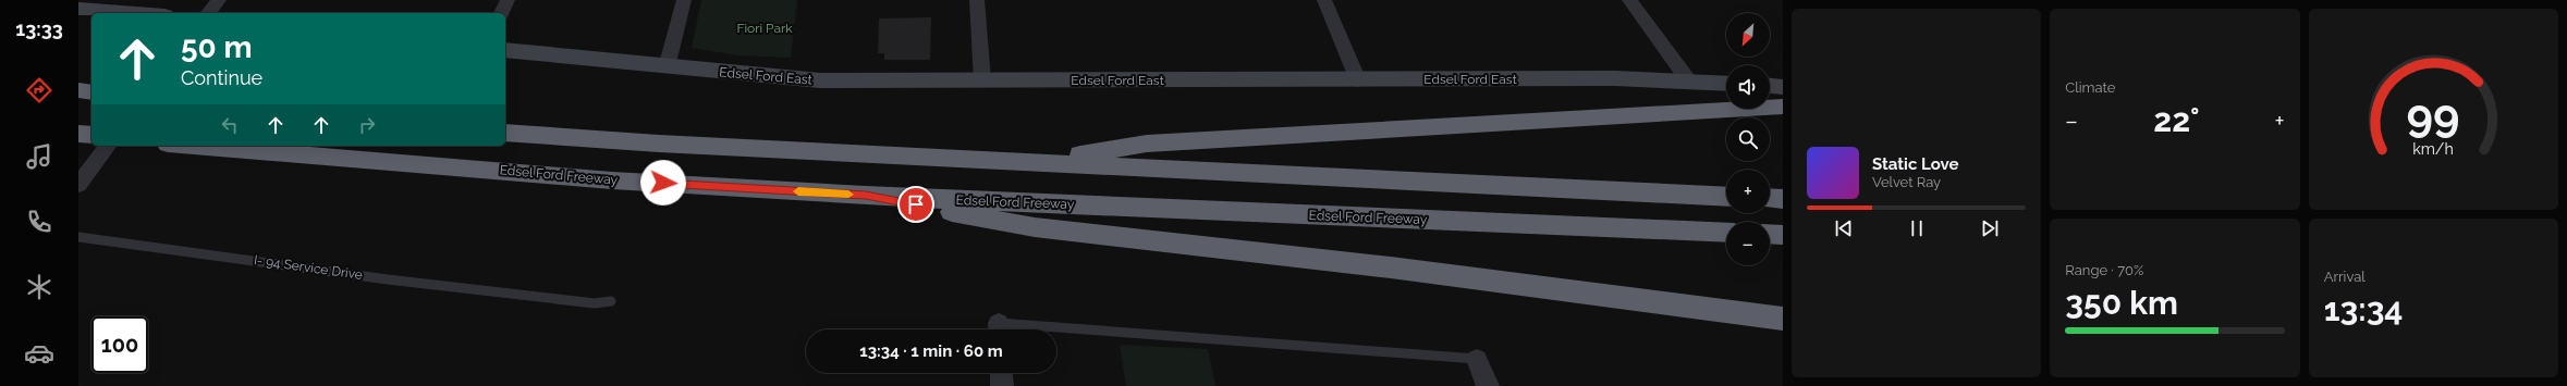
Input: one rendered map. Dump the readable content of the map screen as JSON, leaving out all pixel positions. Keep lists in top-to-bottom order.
{
  "streets": {
    "highway": ["Edsel Ford Freeway"],
    "street": ["Edsel Ford East"],
    "lane": ["I- 94 Service Drive"]
  },
  "parks": ["Fiori Park"],
  "north": "bottom left",
  "page": {
    "tabs": "13:33",
    "tile": [
      "Climate",
      ["Range · 70%", "350 km"],
      ["Arrival", "13:34"]
    ],
    "map_buttons": ["+", "−"],
    "turn": ["50 m", "Continue"],
    "heat": ["−", "22°", "+"],
    "song": ["Static Love", "Velvet Ray"],
    "limit": "100",
    "trip": "13:34 · 1 min · 60 m",
    "gauge": ["99", "km/h"]
  }
}
